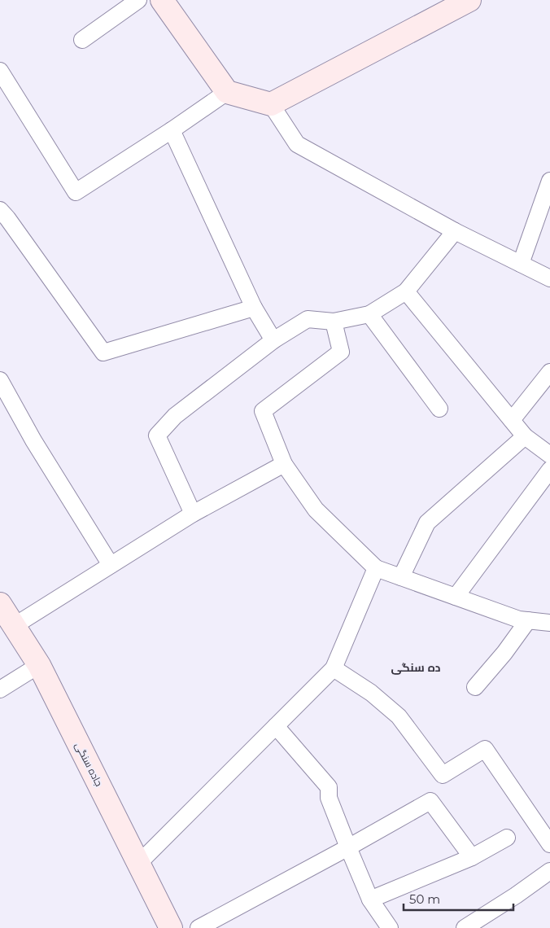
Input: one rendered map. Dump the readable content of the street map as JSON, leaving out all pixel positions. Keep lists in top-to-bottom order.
{
  "streets": {
    "street": ["جاده سنگی"]
  },
  "districts": ["ده سنگی"],
  "scale_bar": "50 m"
}
